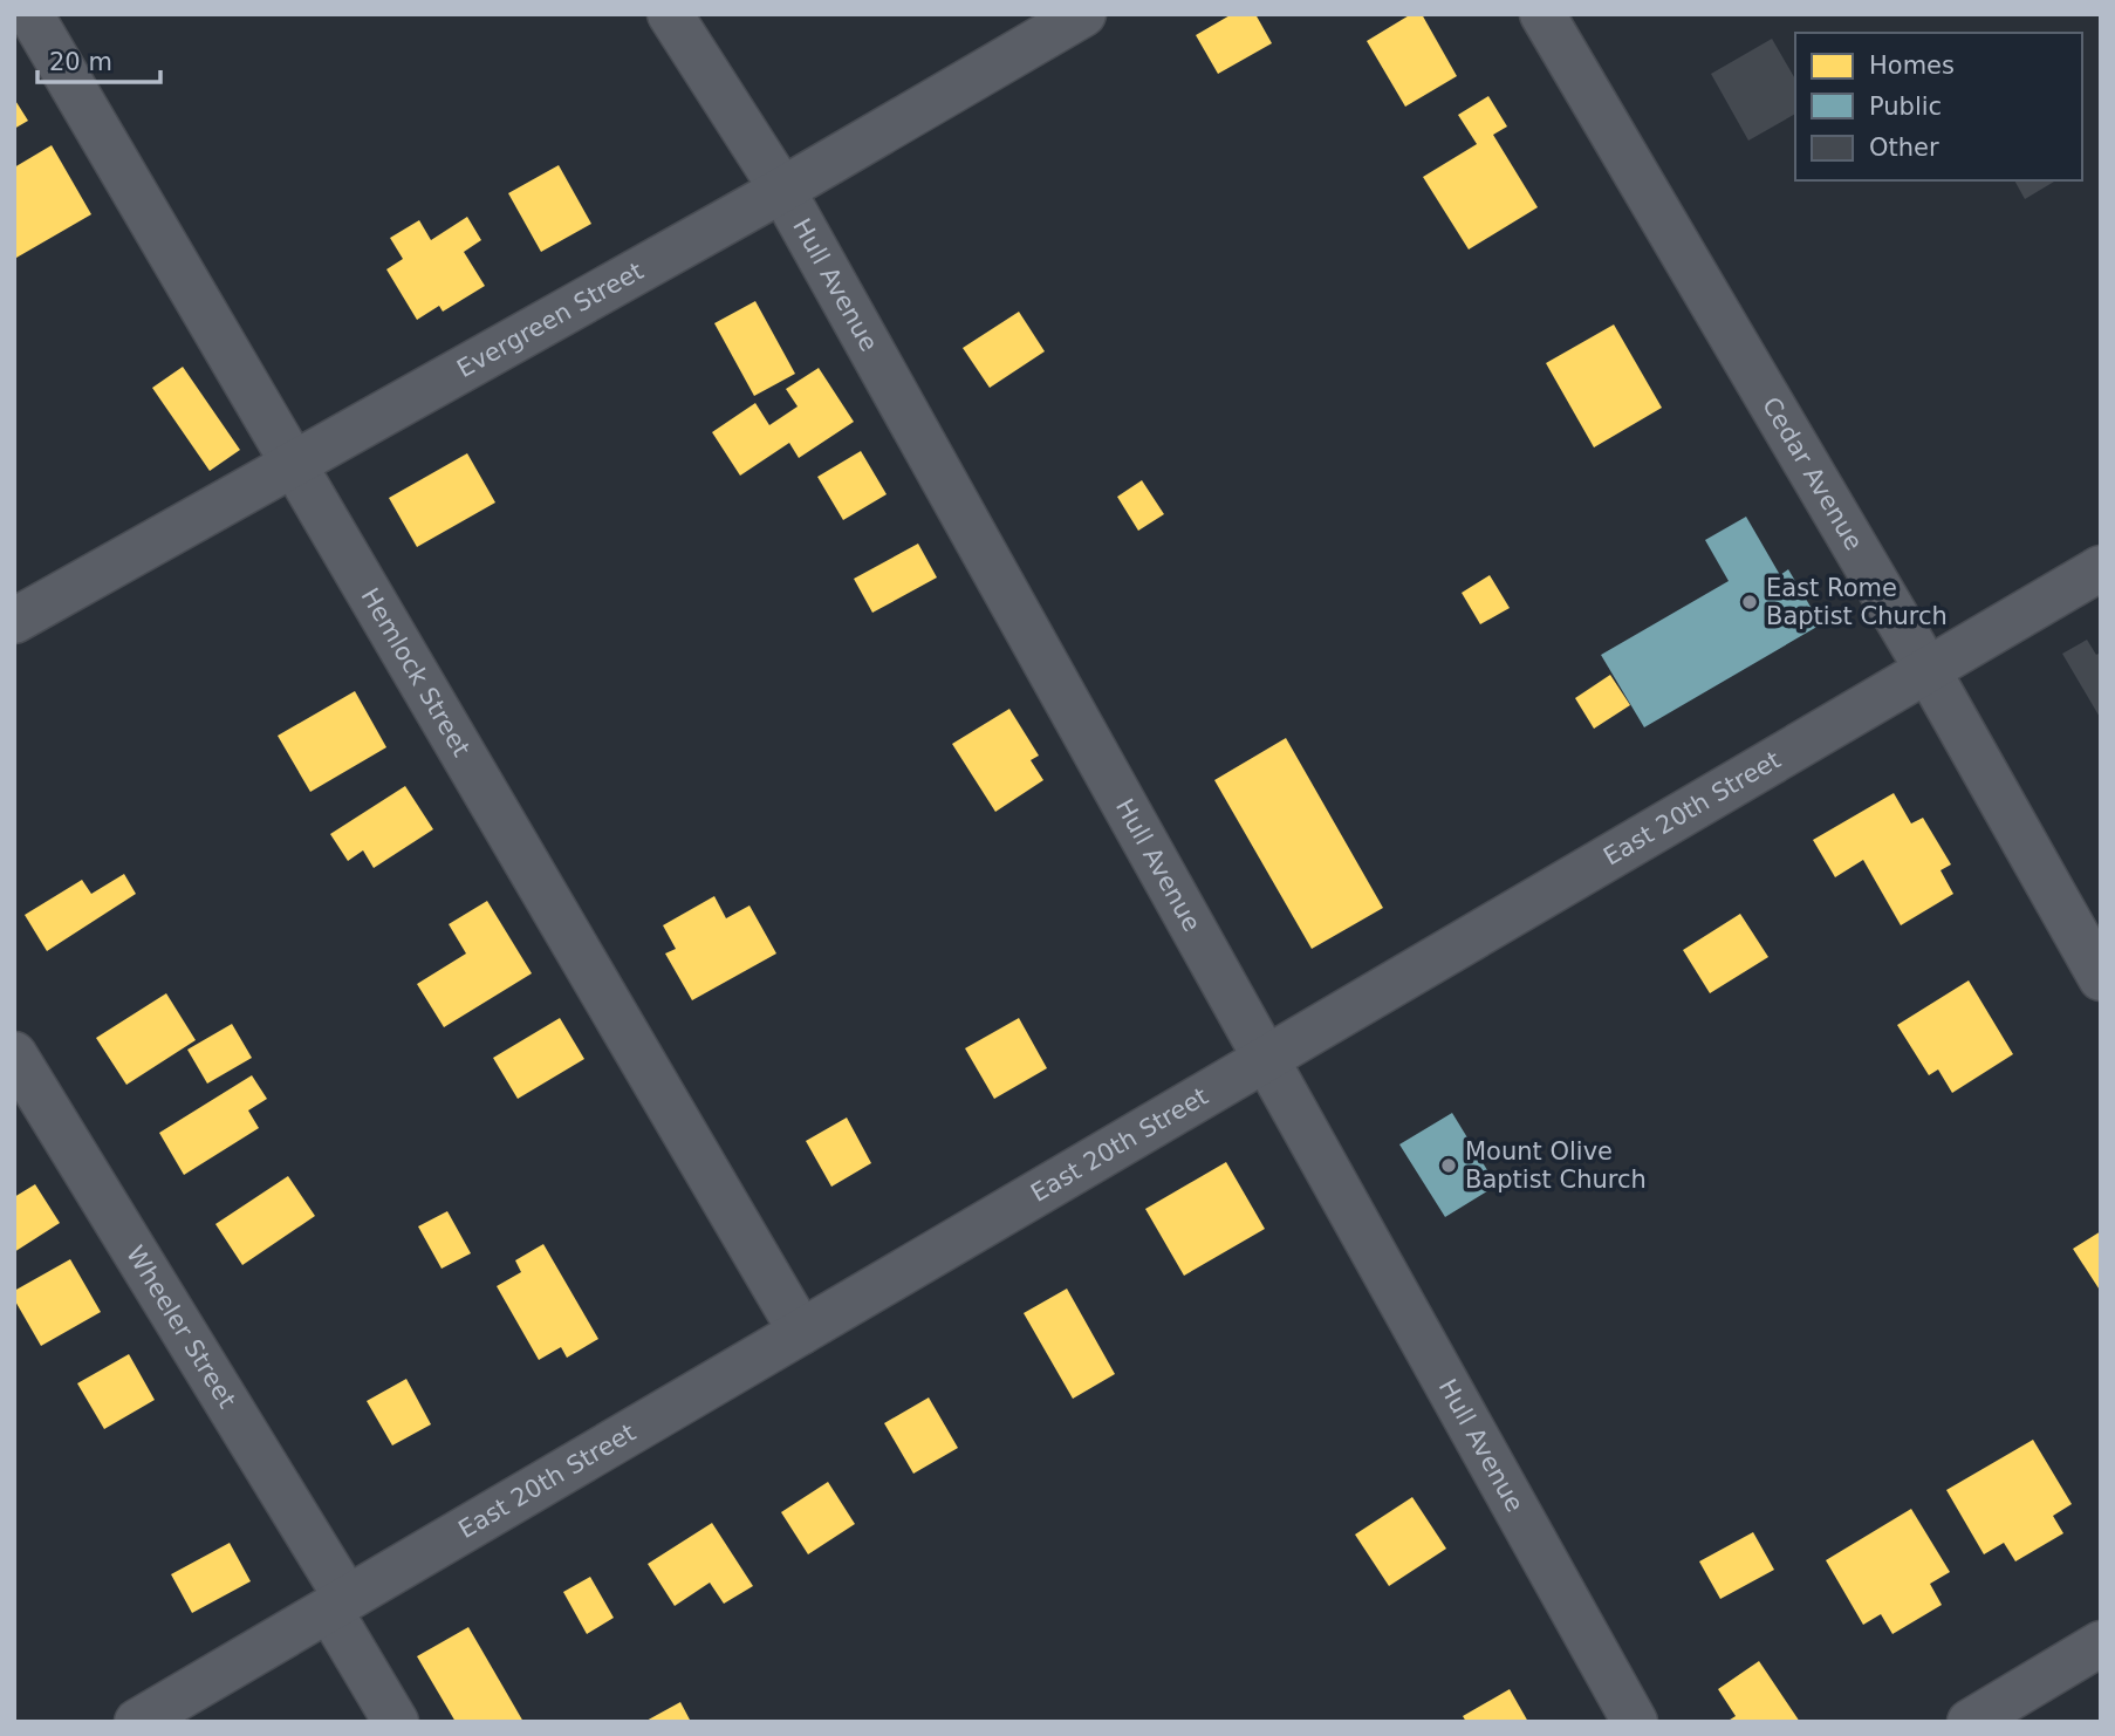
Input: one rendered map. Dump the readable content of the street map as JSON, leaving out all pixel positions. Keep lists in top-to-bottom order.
{
  "streets": {
    "street": [
      "Hull Avenue",
      "Evergreen Street",
      "Cedar Avenue",
      "Hemlock Street",
      "East 20th Street",
      "Wheeler Street"
    ]
  },
  "crossings": [
    ["Hull Avenue", "Evergreen Street"],
    ["Hull Avenue", "East 20th Street"],
    ["Evergreen Street", "Hemlock Street"],
    ["Cedar Avenue", "East 20th Street"],
    ["Hemlock Street", "East 20th Street"],
    ["East 20th Street", "Wheeler Street"]
  ],
  "places": ["East Rome Baptist Church", "Mount Olive Baptist Church"],
  "legend": ["Homes", "Public", "Other"],
  "scale_bar": "20 m"
}
